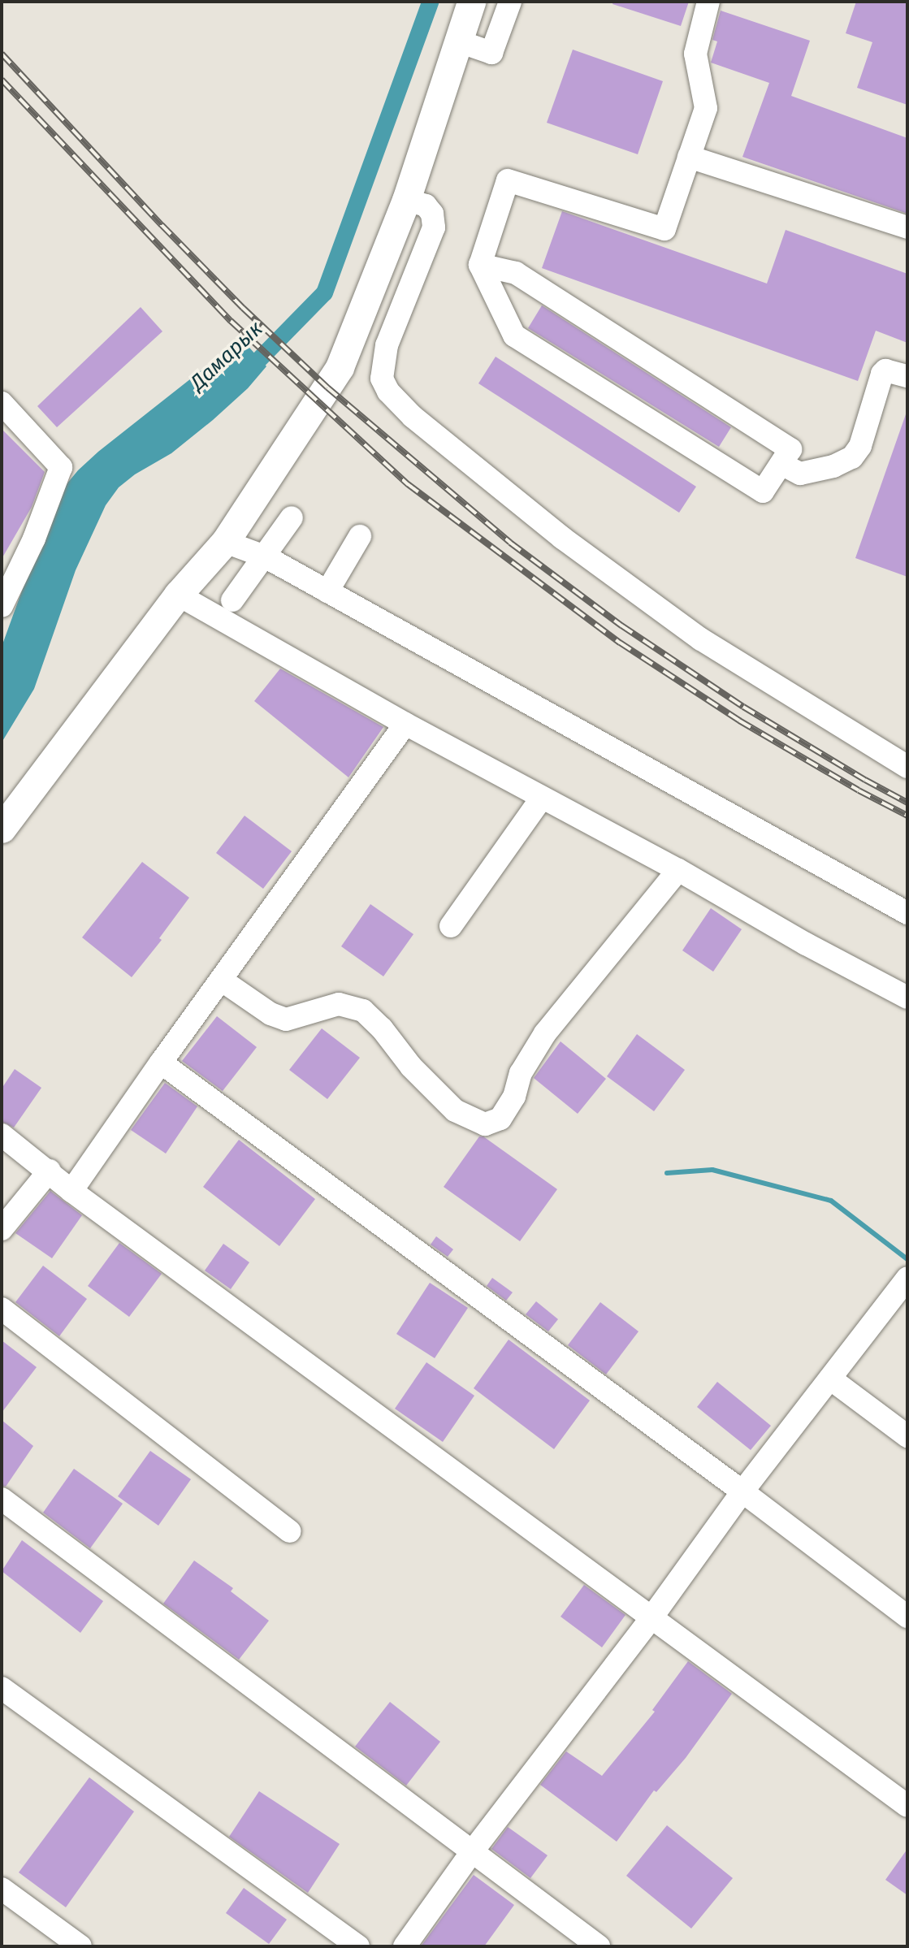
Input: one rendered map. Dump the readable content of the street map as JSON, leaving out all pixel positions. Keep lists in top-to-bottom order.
{
  "water": ["Дамарык"]
}
